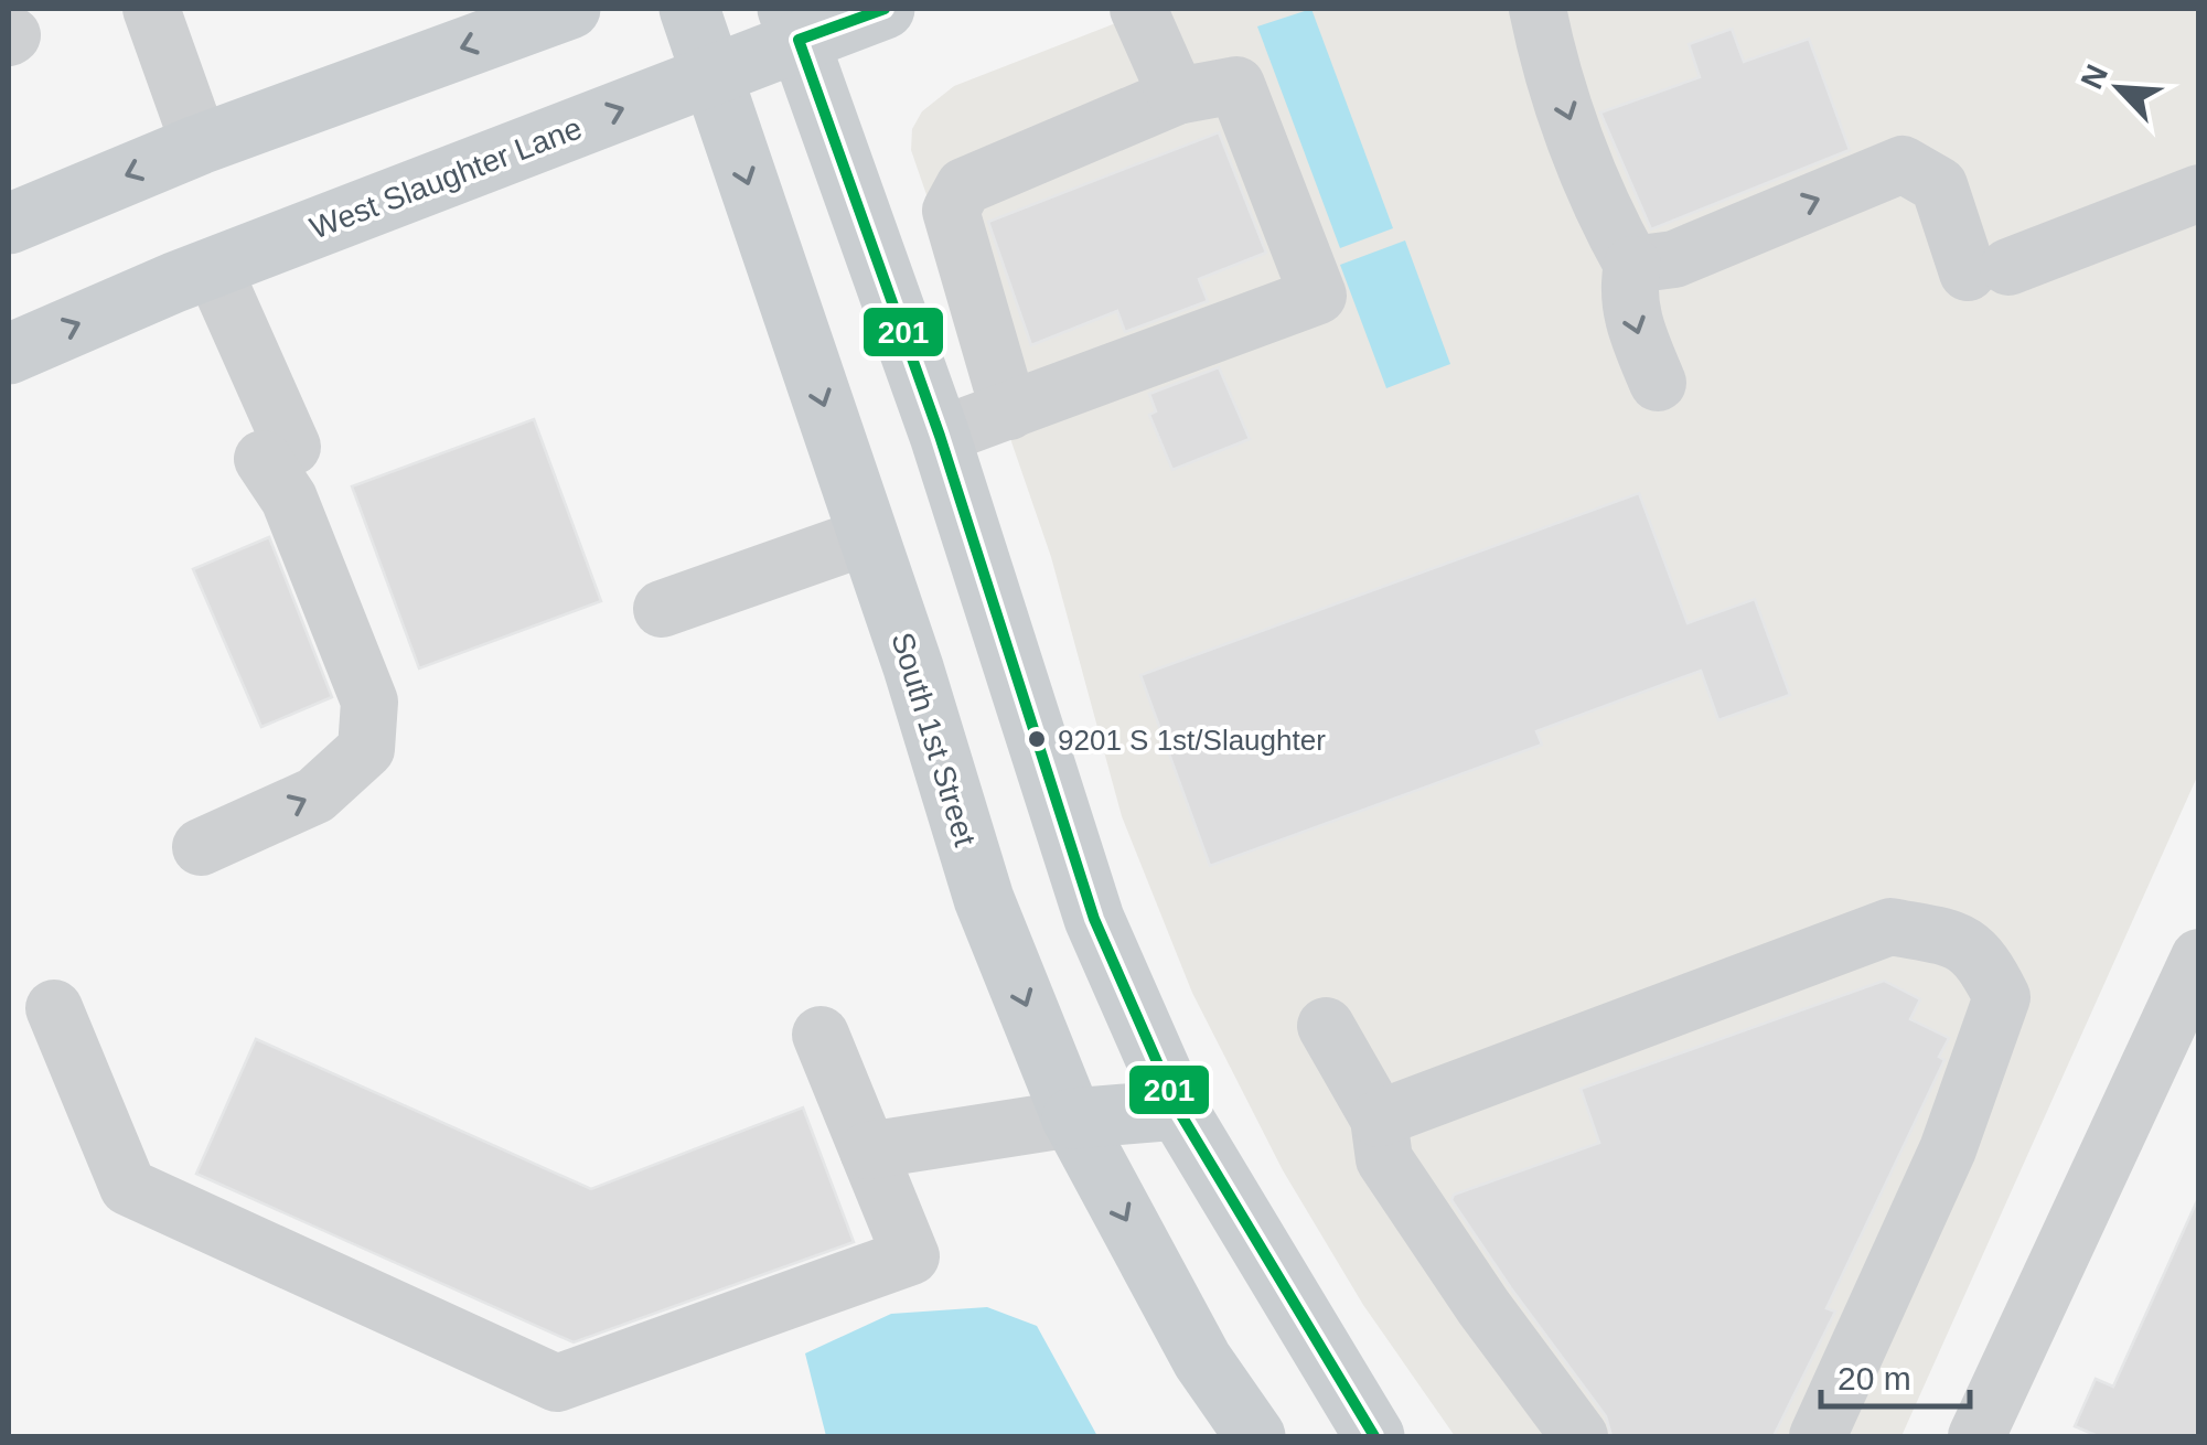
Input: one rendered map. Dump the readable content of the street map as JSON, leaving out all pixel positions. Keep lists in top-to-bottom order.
{
  "streets": {
    "main road": ["West Slaughter Lane", "South 1st Street"]
  },
  "crossings": [
    ["West Slaughter Lane", "South 1st Street"]
  ],
  "places": ["9201 S 1st/Slaughter"],
  "lines": ["transit line 201"],
  "scale_bar": "20 m",
  "north": "top left"
}
